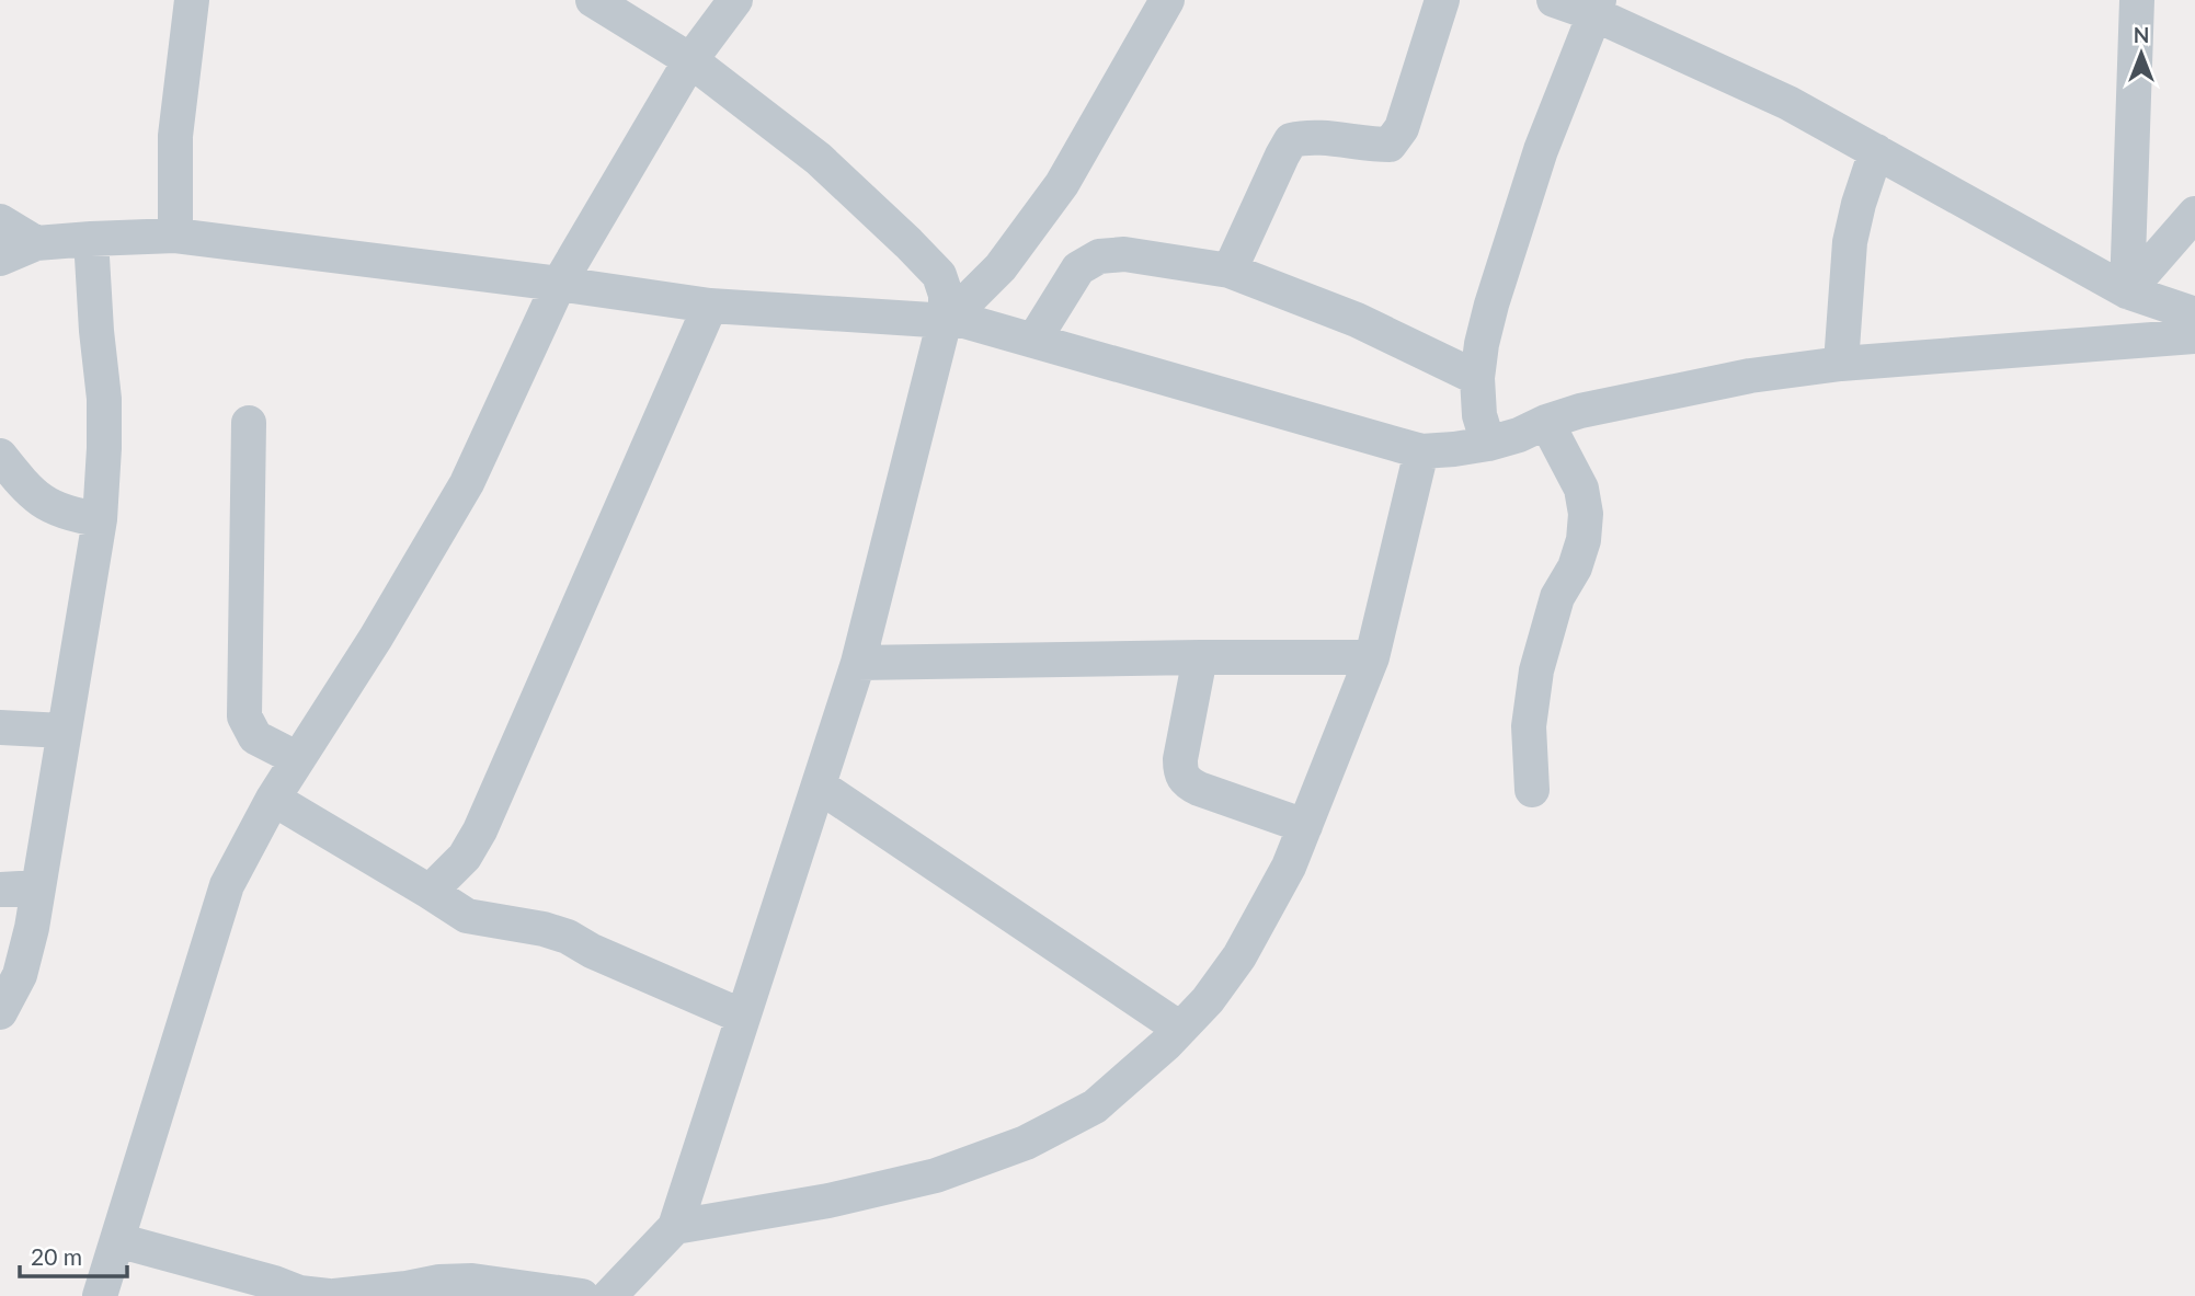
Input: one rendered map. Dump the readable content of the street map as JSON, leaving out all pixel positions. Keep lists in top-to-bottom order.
{
  "scale_bar": "20 m",
  "north": "top"
}
